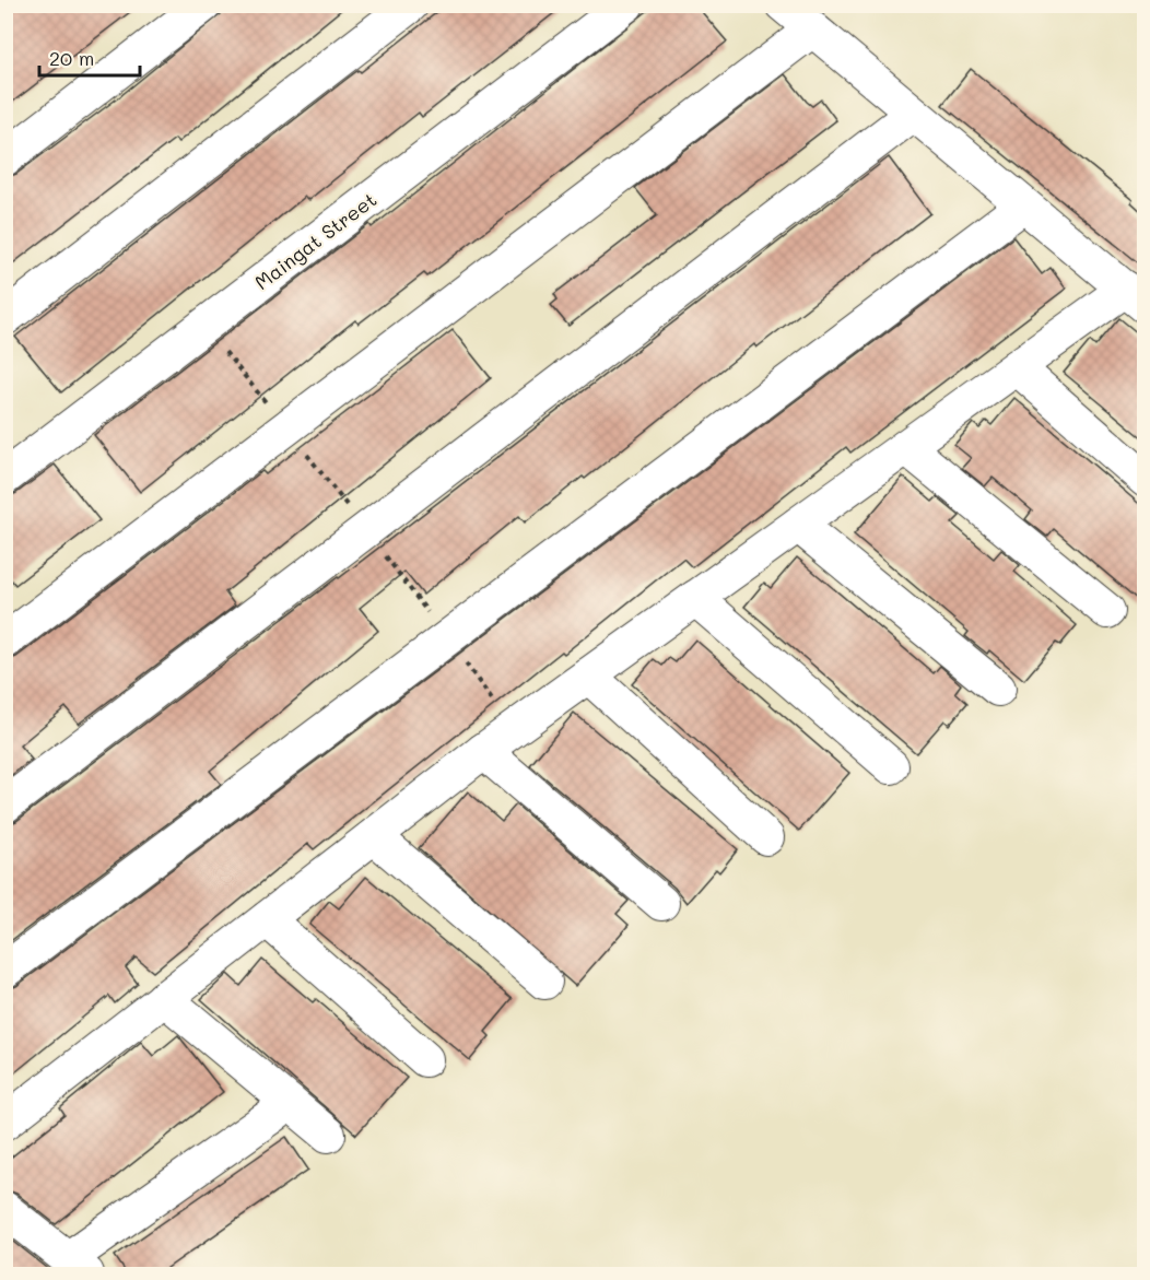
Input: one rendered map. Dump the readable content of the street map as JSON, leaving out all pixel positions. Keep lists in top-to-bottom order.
{
  "streets": {
    "street": ["Maingat Street"]
  },
  "scale_bar": "20 m"
}
